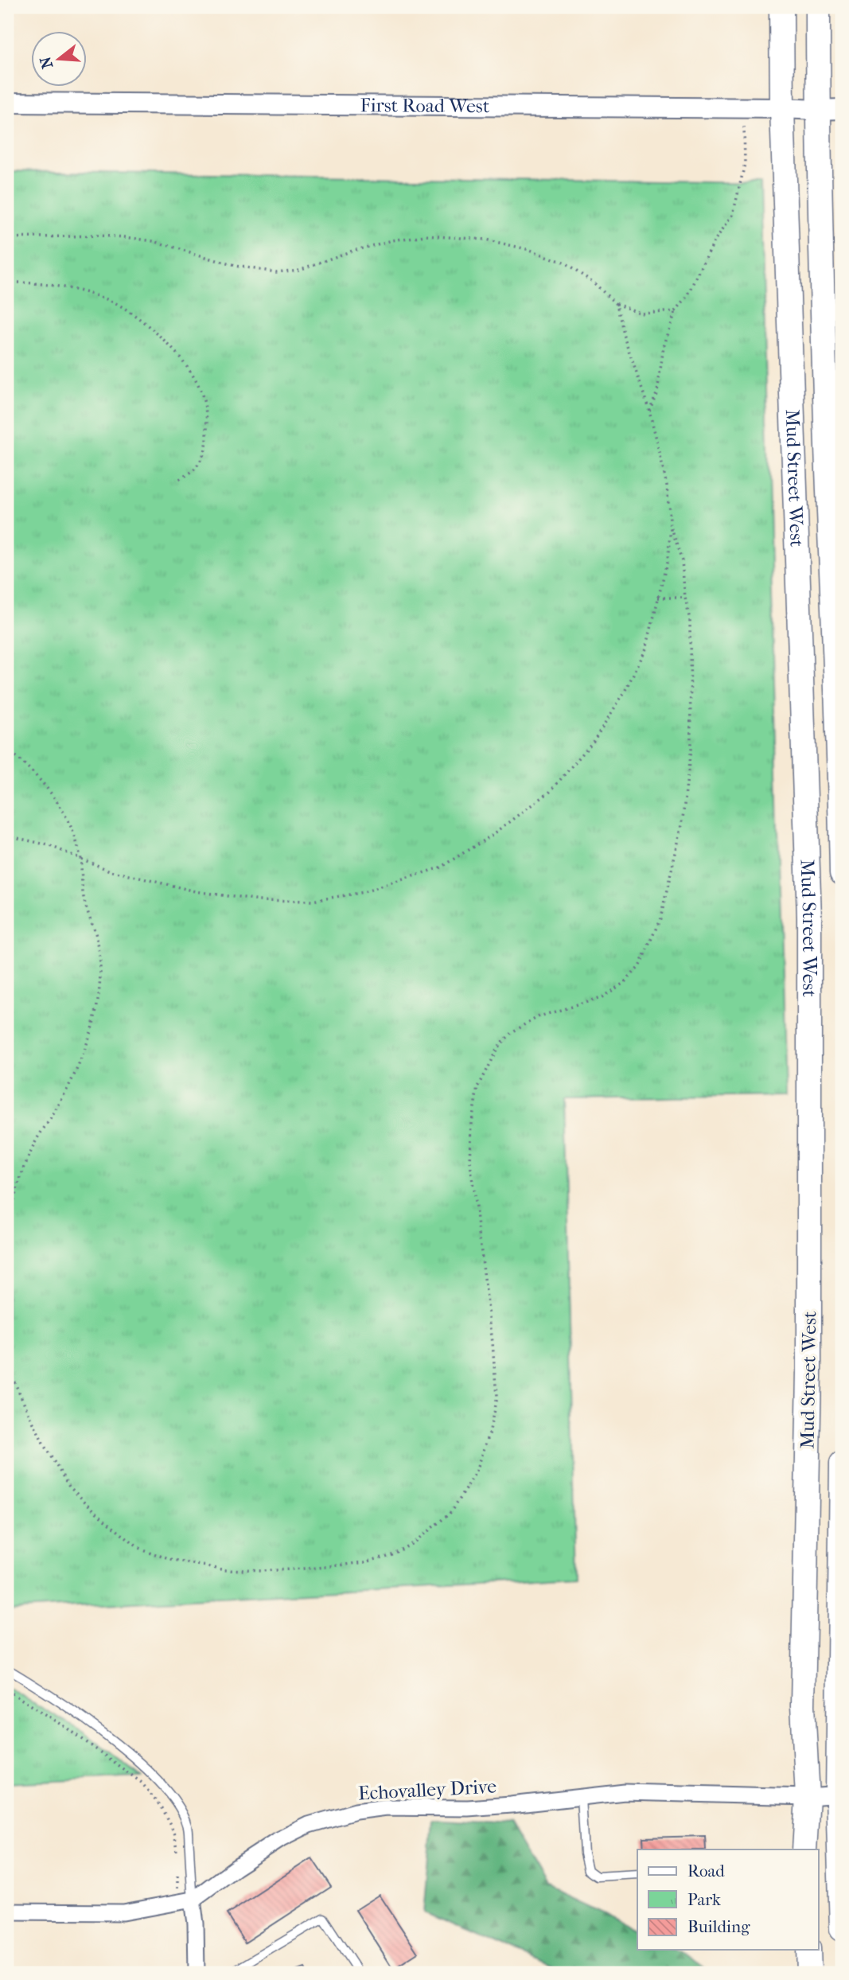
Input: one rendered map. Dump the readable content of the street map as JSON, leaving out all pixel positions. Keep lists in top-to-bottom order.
{
  "streets": {
    "main road": ["Mud Street West"],
    "street": ["First Road West", "Echovalley Drive"]
  },
  "crossings": [
    ["First Road West", "Mud Street West"],
    ["Mud Street West", "Echovalley Drive"]
  ],
  "legend": ["Road", "Park", "Building"],
  "north": "left"
}
